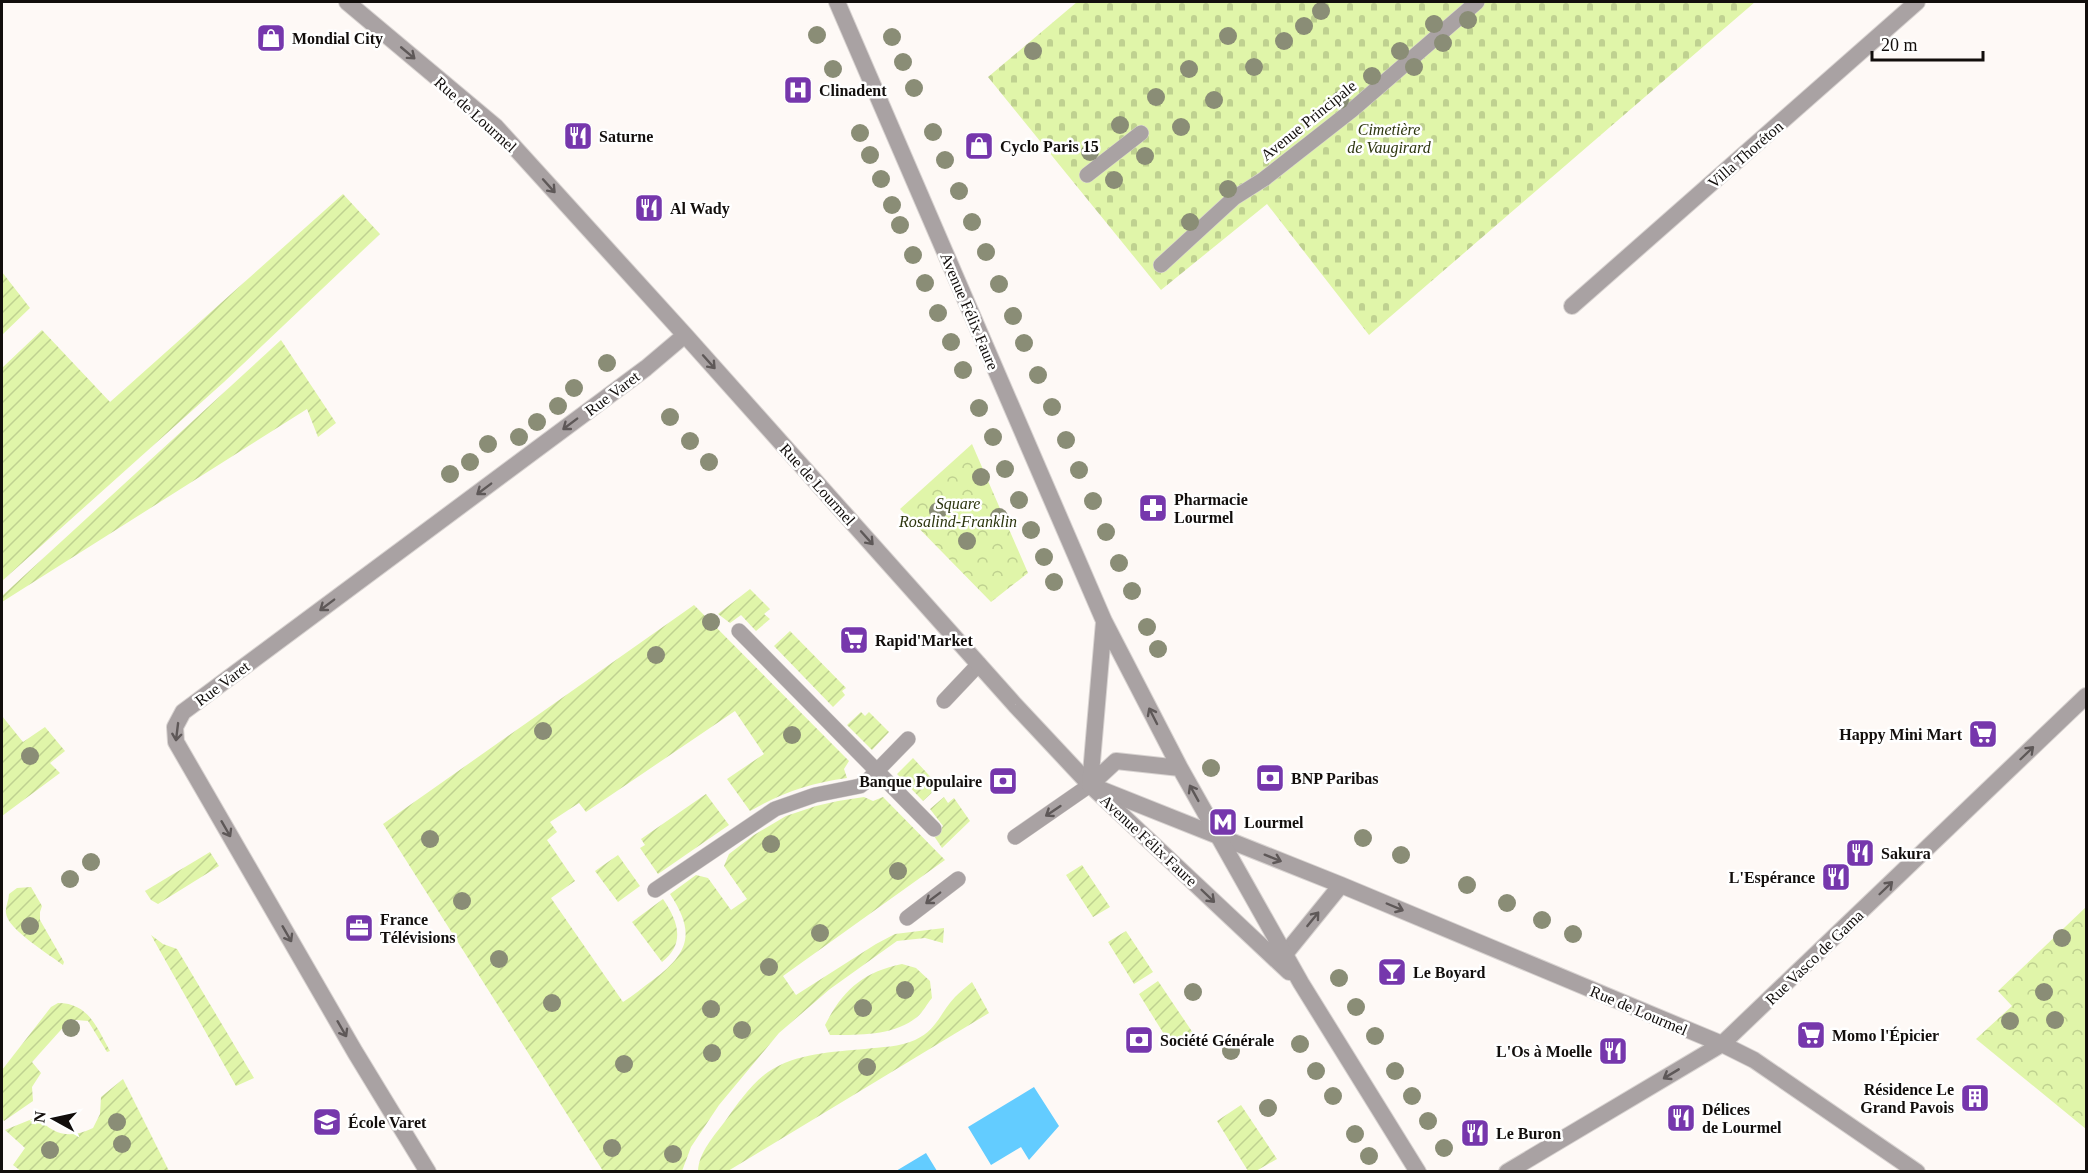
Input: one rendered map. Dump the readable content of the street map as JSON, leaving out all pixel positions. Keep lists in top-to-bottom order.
{
  "streets": {
    "street": [
      "Rue de Lourmel",
      "Villa Thoréton",
      "Avenue Félix Faure",
      "Rue Varet",
      "Rue Vasco de Gama"
    ],
    "lane": ["Avenue Principale"]
  },
  "crossings": [
    ["Rue de Lourmel", "Avenue Félix Faure"],
    ["Rue de Lourmel", "Rue Varet"],
    ["Rue de Lourmel", "Rue Vasco de Gama"]
  ],
  "one_way": ["Rue de Lourmel"],
  "parks": ["Cimetière de Vaugirard", "Square Rosalind-Franklin"],
  "places": {
    "shop": ["Mondial City", "Cyclo Paris 15"],
    "hospital": ["Clinadent"],
    "restaurant": [
      "Saturne",
      "Al Wady",
      "Sakura",
      "L'Espérance",
      "L'Os à Moelle",
      "Délices de Lourmel",
      "Le Buron"
    ],
    "pharmacy": ["Pharmacie Lourmel"],
    "supermarket": ["Rapid'Market", "Happy Mini Mart", "Momo l'Épicier"],
    "bank": ["BNP Paribas", "Banque Populaire", "Société Générale"],
    "metro station": ["Lourmel"],
    "office": ["France Télévisions"],
    "bar": ["Le Boyard"],
    "building": ["Résidence Le Grand Pavois"],
    "school or university": ["École Varet"]
  },
  "scale_bar": "20 m",
  "north": "left"
}
